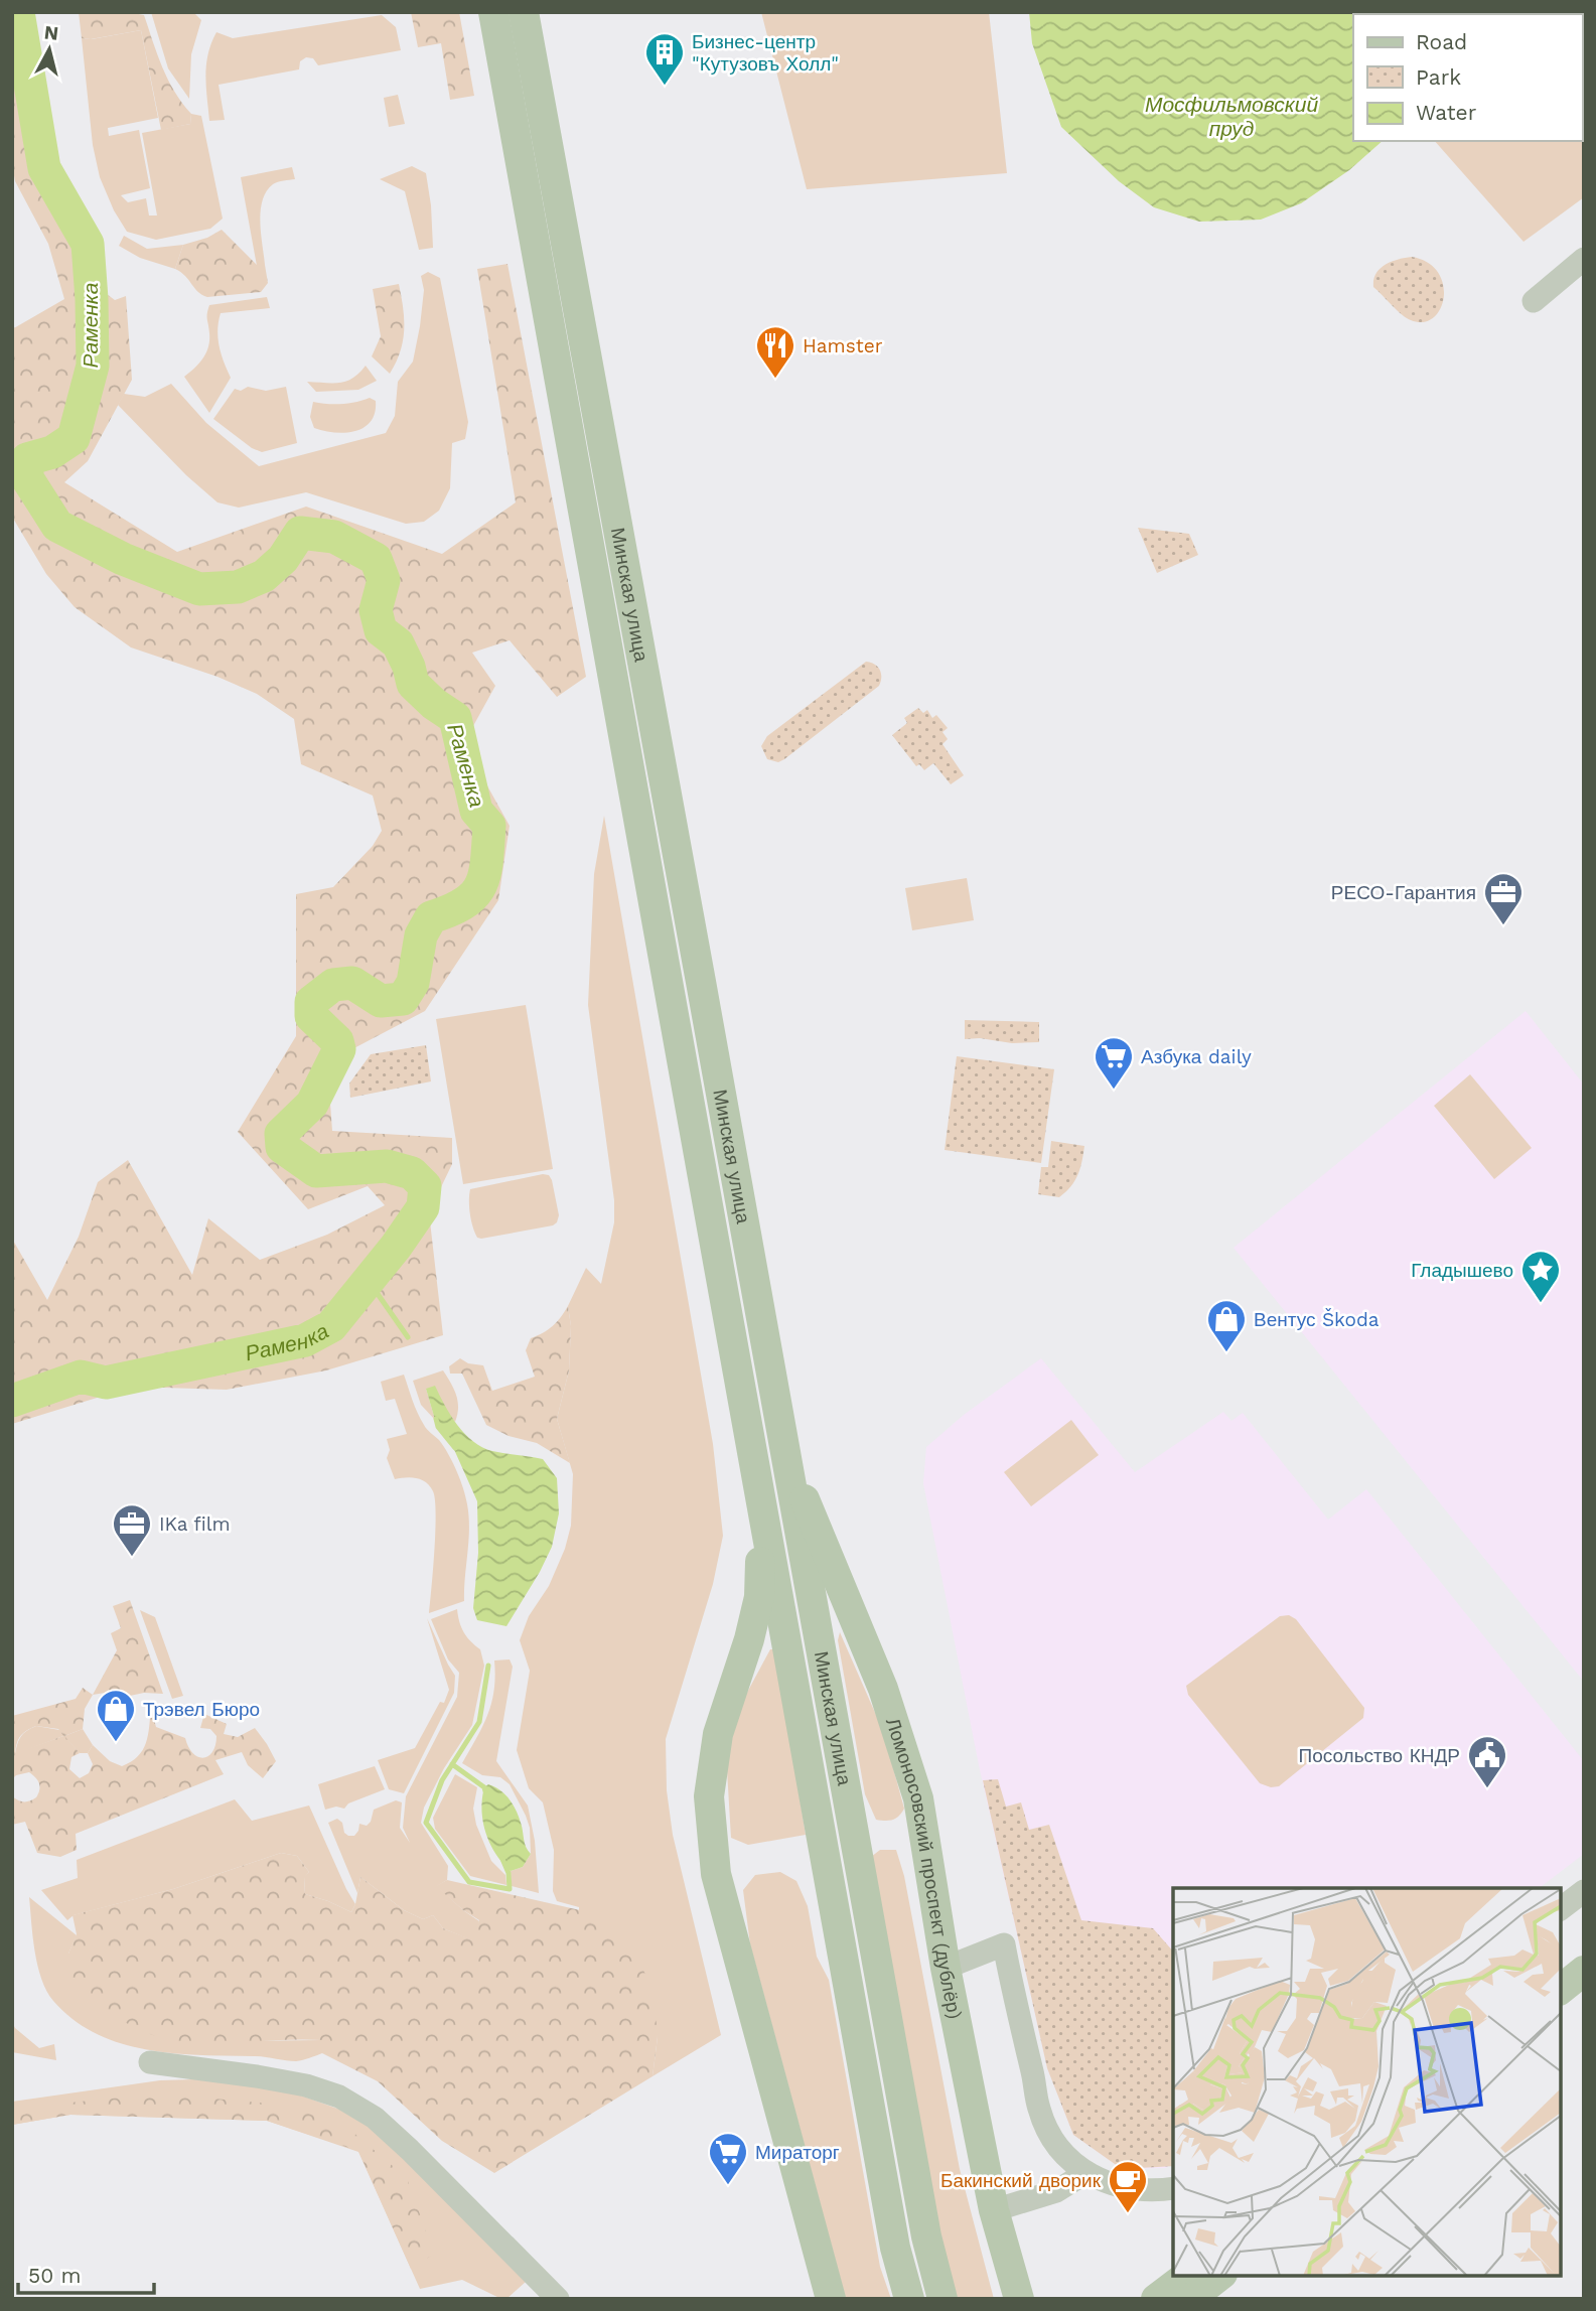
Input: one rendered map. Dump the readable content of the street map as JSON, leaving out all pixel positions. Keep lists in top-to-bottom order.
{
  "streets": {
    "main road": ["Минская улица", "Ломоносовский проспект (дублёр)"]
  },
  "crossings": [
    ["Минская улица", "Ломоносовский проспект (дублёр)"]
  ],
  "water": ["Мосфильмовский пруд", "Раменка"],
  "places": {
    "building": ["Бизнес-центр \"Кутузовъ Холл\""],
    "restaurant": ["Hamster"],
    "office": ["РЕСО-Гарантия", "IKa film"],
    "supermarket": ["Азбука daily", "Мираторг"],
    "place": ["Гладышево"],
    "shop": ["Вентус Škoda", "Трэвел Бюро"],
    "public building": ["Посольство КНДР"],
    "cafe": ["Бакинский дворик"]
  },
  "legend": ["Road", "Park", "Water"],
  "scale_bar": "50 m",
  "north": "top"
}
